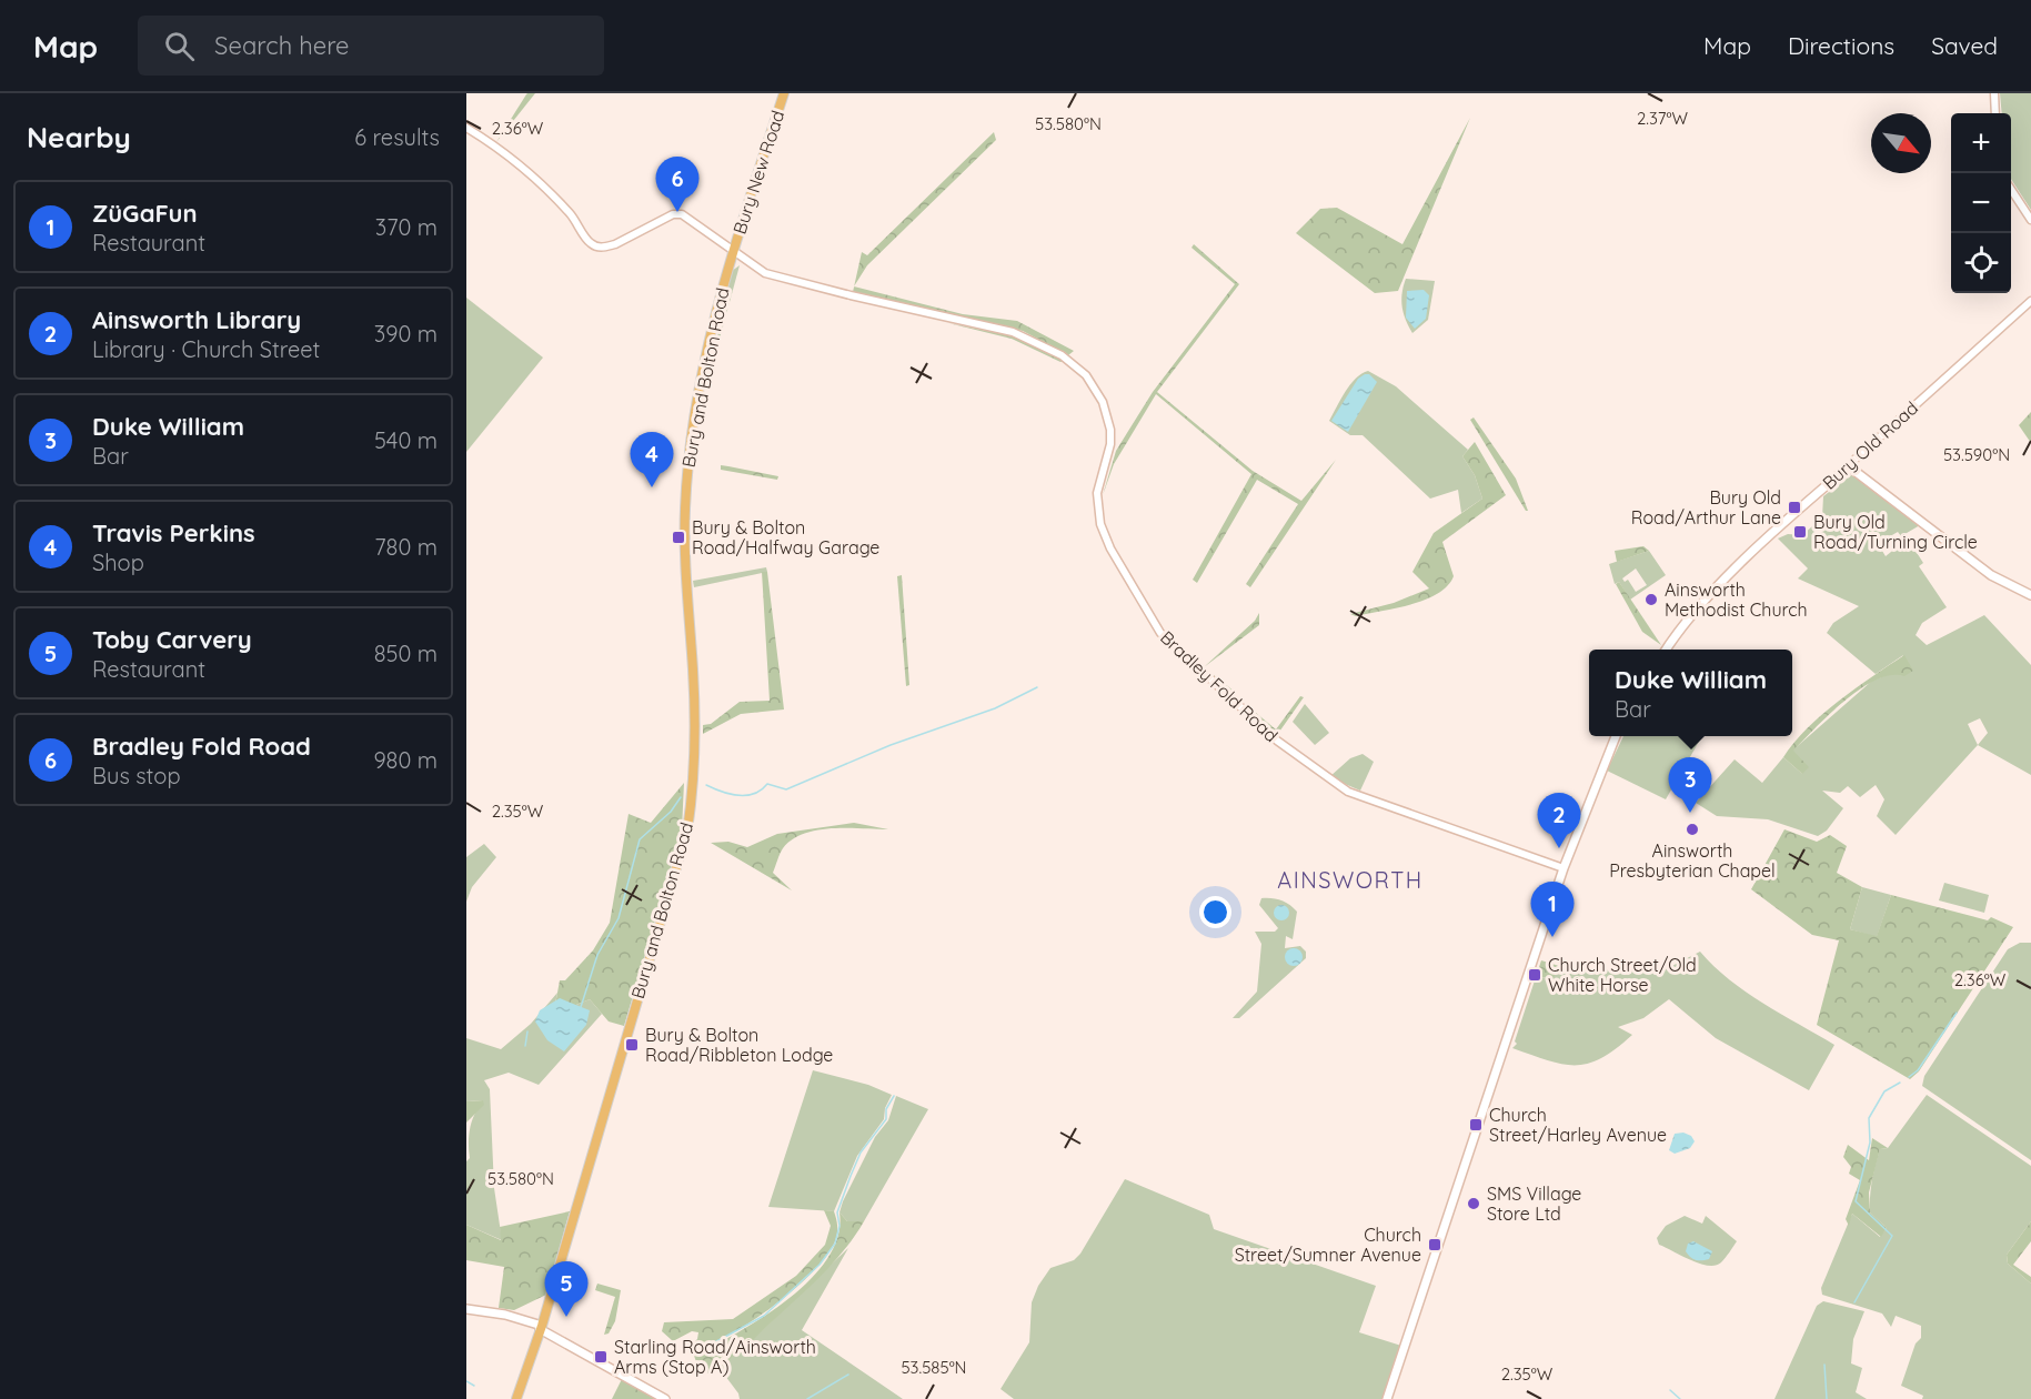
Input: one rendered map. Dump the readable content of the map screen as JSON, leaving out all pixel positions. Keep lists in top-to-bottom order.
{
  "streets": {
    "highway": ["Bury New Road", "Bury and Bolton Road"],
    "main road": ["Bury Old Road"],
    "street": ["Bradley Fold Road"]
  },
  "crossings": [
    ["Bury New Road", "Bury and Bolton Road"],
    ["Bury New Road", "Bradley Fold Road"],
    ["Bury and Bolton Road", "Bradley Fold Road"]
  ],
  "districts": ["AINSWORTH"],
  "places": {
    "transit": [
      "Bury Old Road/Arthur Lane",
      "Bury Old Road/Turning Circle",
      "Bury & Bolton Road/Halfway Garage",
      "Church Street/Old White Horse",
      "Bury & Bolton Road/Ribbleton Lodge",
      "Church Street/Harley Avenue",
      "Church Street/Sumner Avenue",
      "Starling Road/Ainsworth Arms (Stop A)"
    ],
    "other": ["Ainsworth Methodist Church", "Ainsworth Presbyterian Chapel", "SMS Village Store Ltd"]
  },
  "north": "bottom right",
  "page": {
    "header": "Map",
    "search": "Search here",
    "nav": ["Map", "Directions", "Saved"],
    "heading": ["Nearby", "6 results"],
    "map_buttons": ["+", "−"],
    "pins": [
      "6",
      "4",
      "3",
      "2",
      "1",
      "5"
    ],
    "list": [
      {
        "mark": "1",
        "name": "ZüGaFun",
        "note": "Restaurant",
        "value": "370 m"
      },
      {
        "mark": "2",
        "name": "Ainsworth Library",
        "note": "Library · Church Street",
        "value": "390 m"
      },
      {
        "mark": "3",
        "name": "Duke William",
        "note": "Bar",
        "value": "540 m"
      },
      {
        "mark": "4",
        "name": "Travis Perkins",
        "note": "Shop",
        "value": "780 m"
      },
      {
        "mark": "5",
        "name": "Toby Carvery",
        "note": "Restaurant",
        "value": "850 m"
      },
      {
        "mark": "6",
        "name": "Bradley Fold Road",
        "note": "Bus stop",
        "value": "980 m"
      }
    ],
    "popup": ["Duke William", "Bar"]
  },
  "coordinates": [
    "2.37°W",
    "53.580°N",
    "2.36°W",
    "53.590°N",
    "2.35°W",
    "53.585°N"
  ]
}
